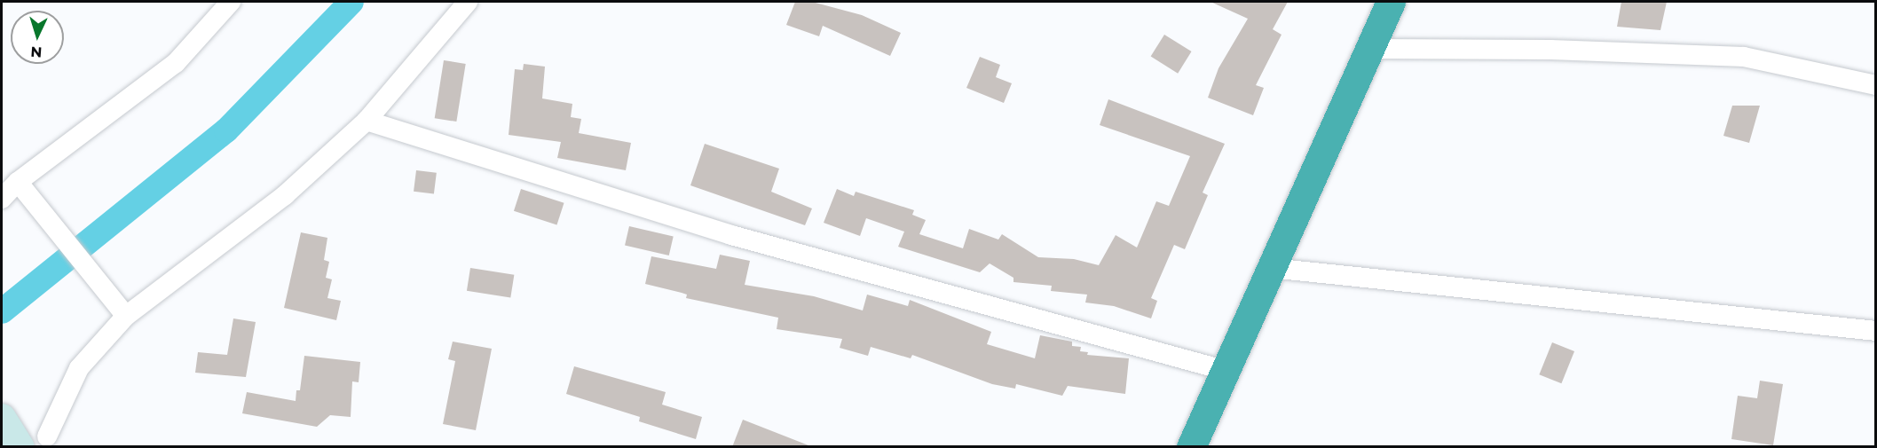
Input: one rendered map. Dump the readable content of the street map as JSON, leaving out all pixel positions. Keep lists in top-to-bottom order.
{
  "north": "bottom"
}
